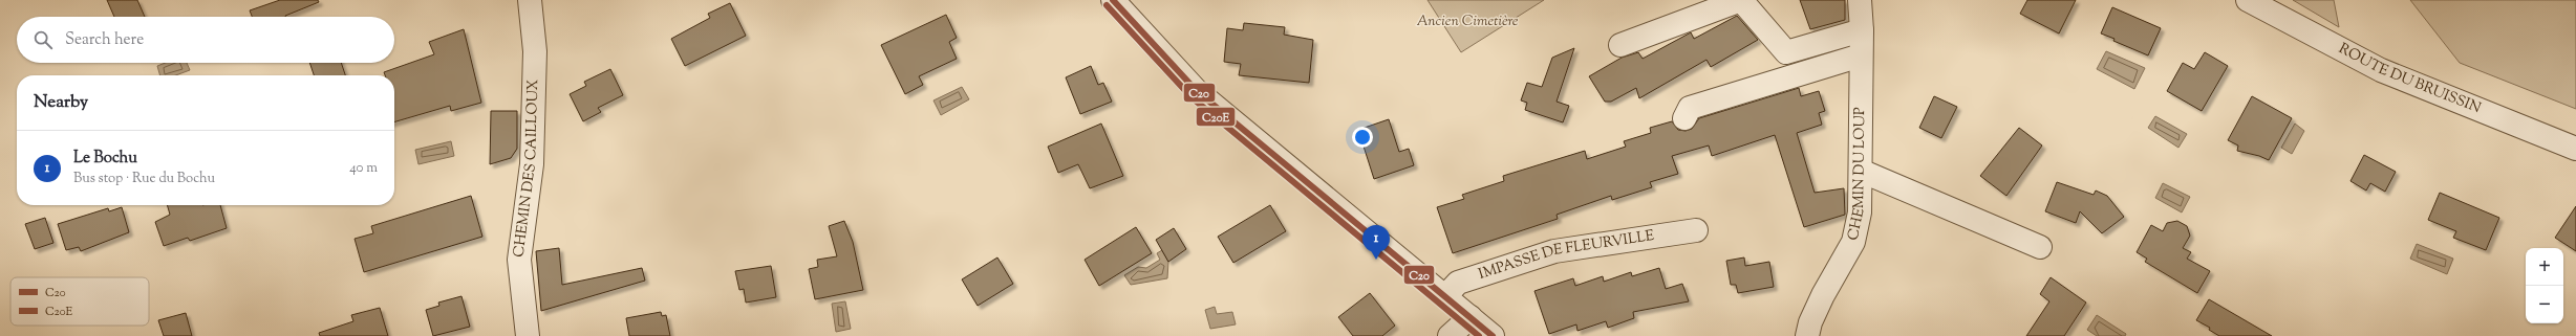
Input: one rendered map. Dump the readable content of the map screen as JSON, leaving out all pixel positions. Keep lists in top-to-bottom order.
{
  "streets": {
    "street": [
      "ROUTE DU BRUISSIN",
      "CHEMIN DES CAILLOUX",
      "CHEMIN DU LOUP",
      "IMPASSE DE FLEURVILLE"
    ]
  },
  "parks": ["Ancien Cimetière"],
  "lines": ["transit line C20", "transit line C20E"],
  "legend": ["C20", "C20E"],
  "page": {
    "search": "Search here",
    "heading": "Nearby",
    "list": [
      {
        "mark": "1",
        "name": "Le Bochu",
        "note": "Bus stop · Rue du Bochu",
        "value": "40 m"
      }
    ],
    "pins": "1",
    "map_buttons": ["+", "−"]
  }
}
